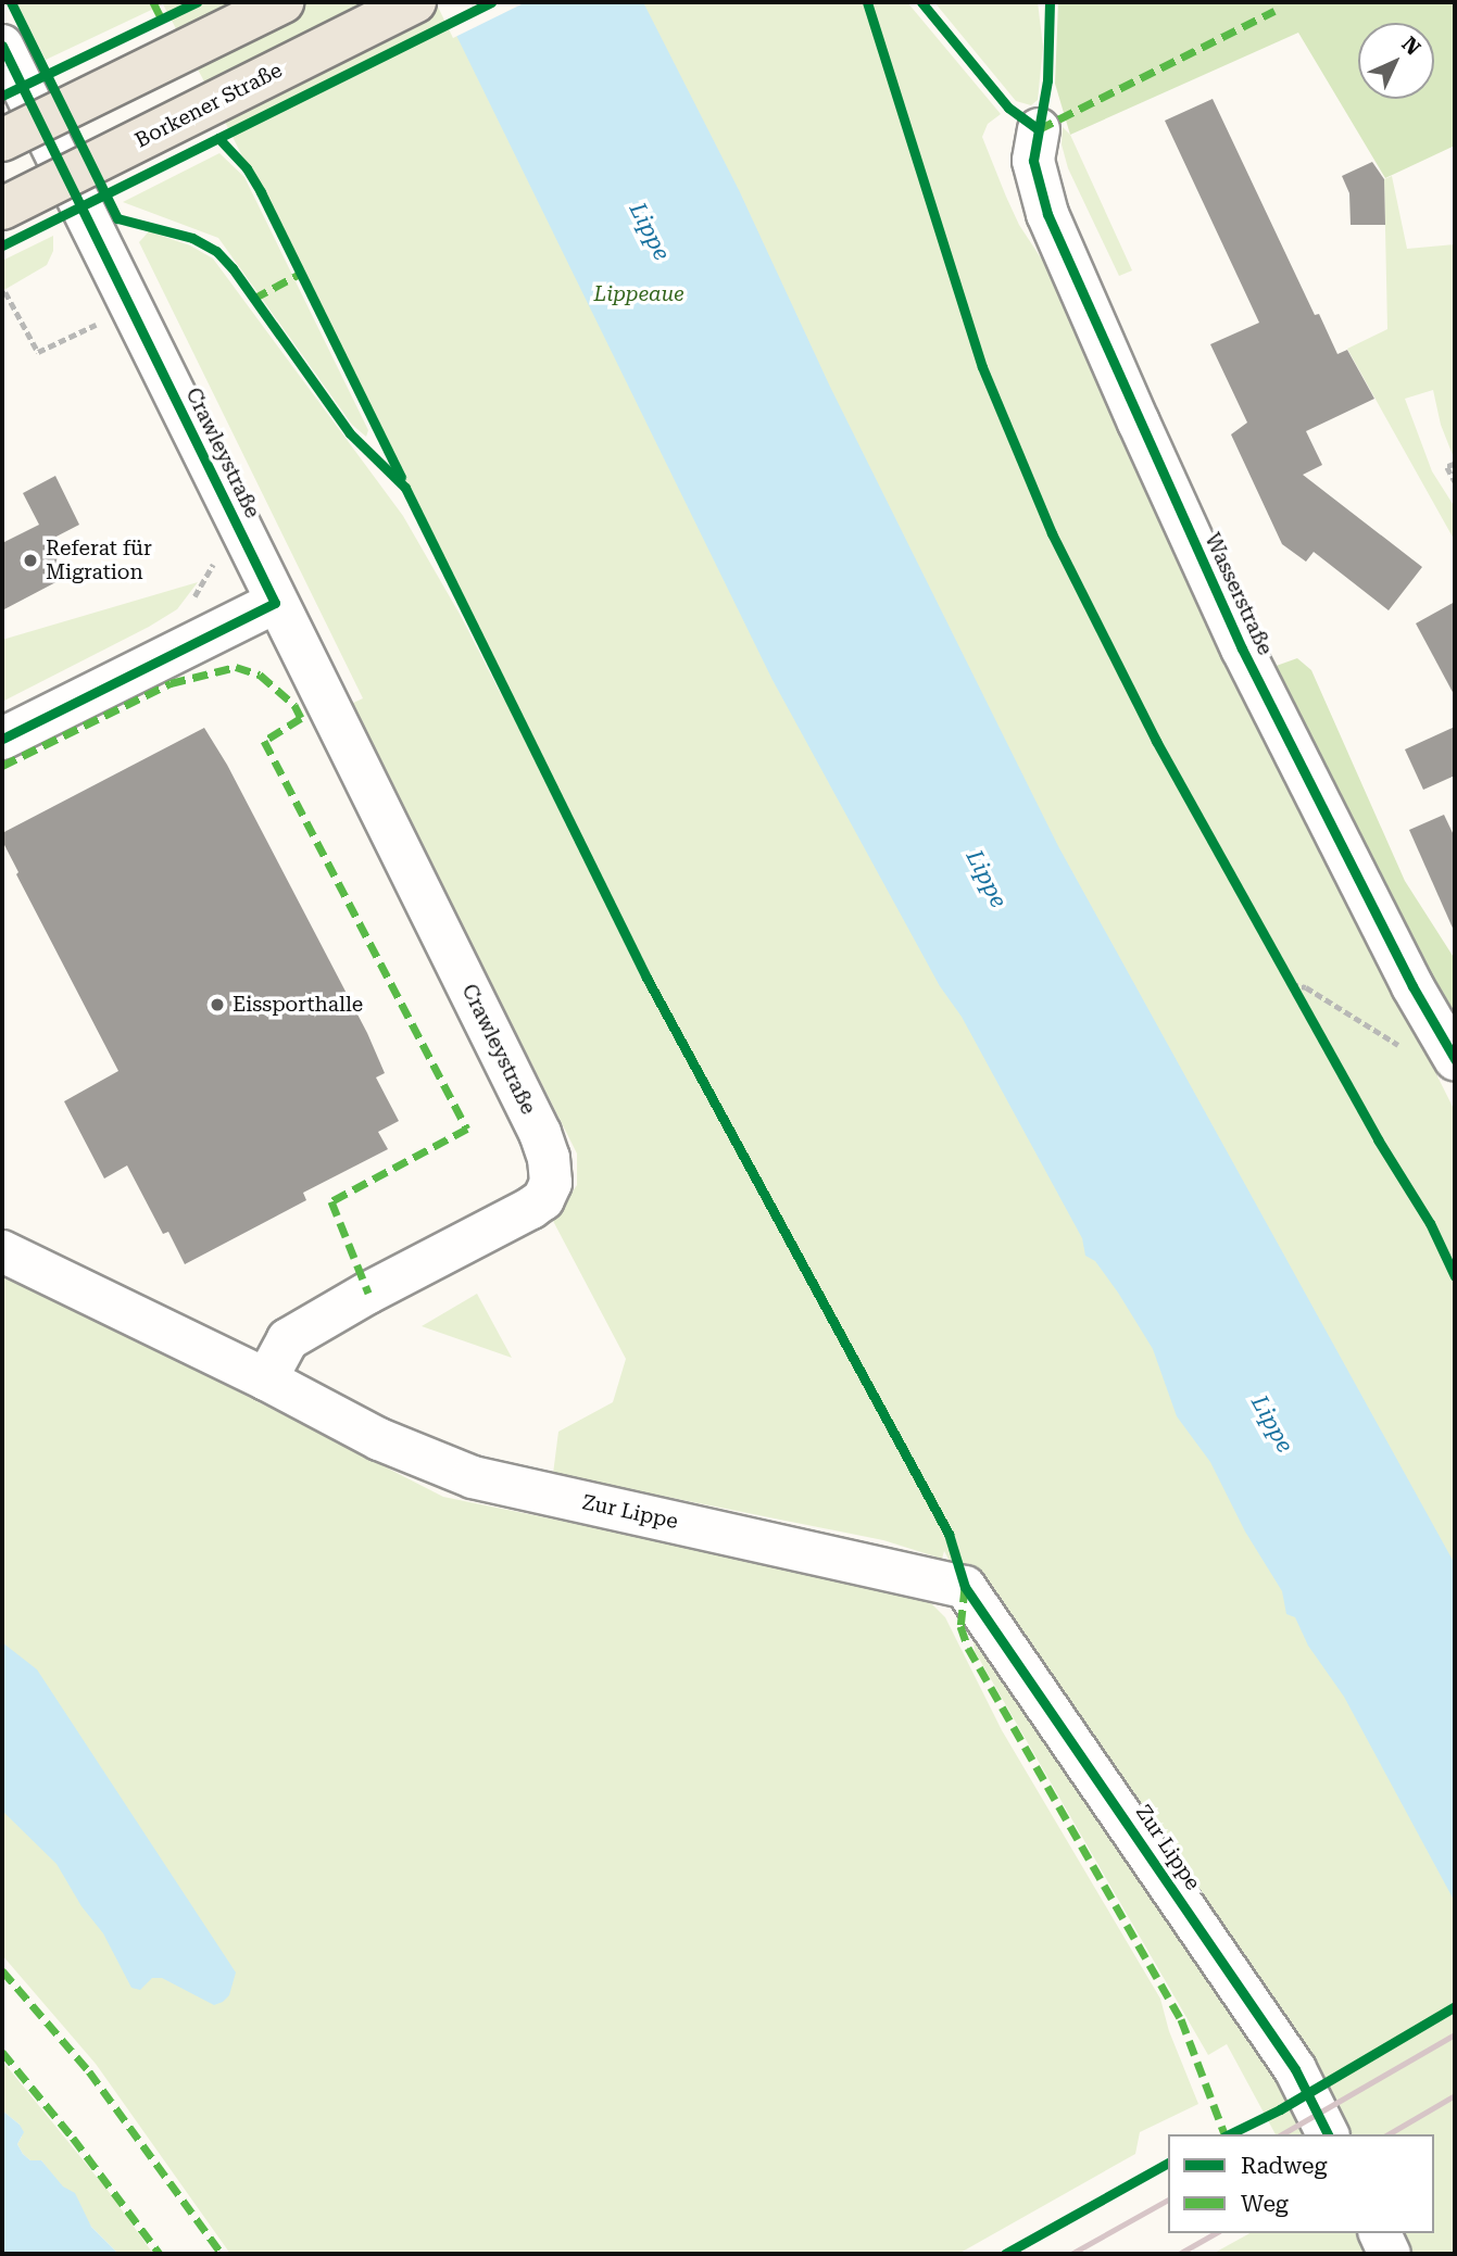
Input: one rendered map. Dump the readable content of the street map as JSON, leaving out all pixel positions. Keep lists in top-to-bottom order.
{
  "streets": {
    "main road": ["Borkener Straße"],
    "street": ["Crawleystraße", "Wasserstraße", "Zur Lippe"]
  },
  "crossings": [
    ["Crawleystraße", "Zur Lippe"]
  ],
  "water": ["Lippe"],
  "parks": ["Lippeaue"],
  "places": ["Referat für Migration", "Eissporthalle"],
  "legend": ["Radweg", "Weg"],
  "north": "top right"
}
